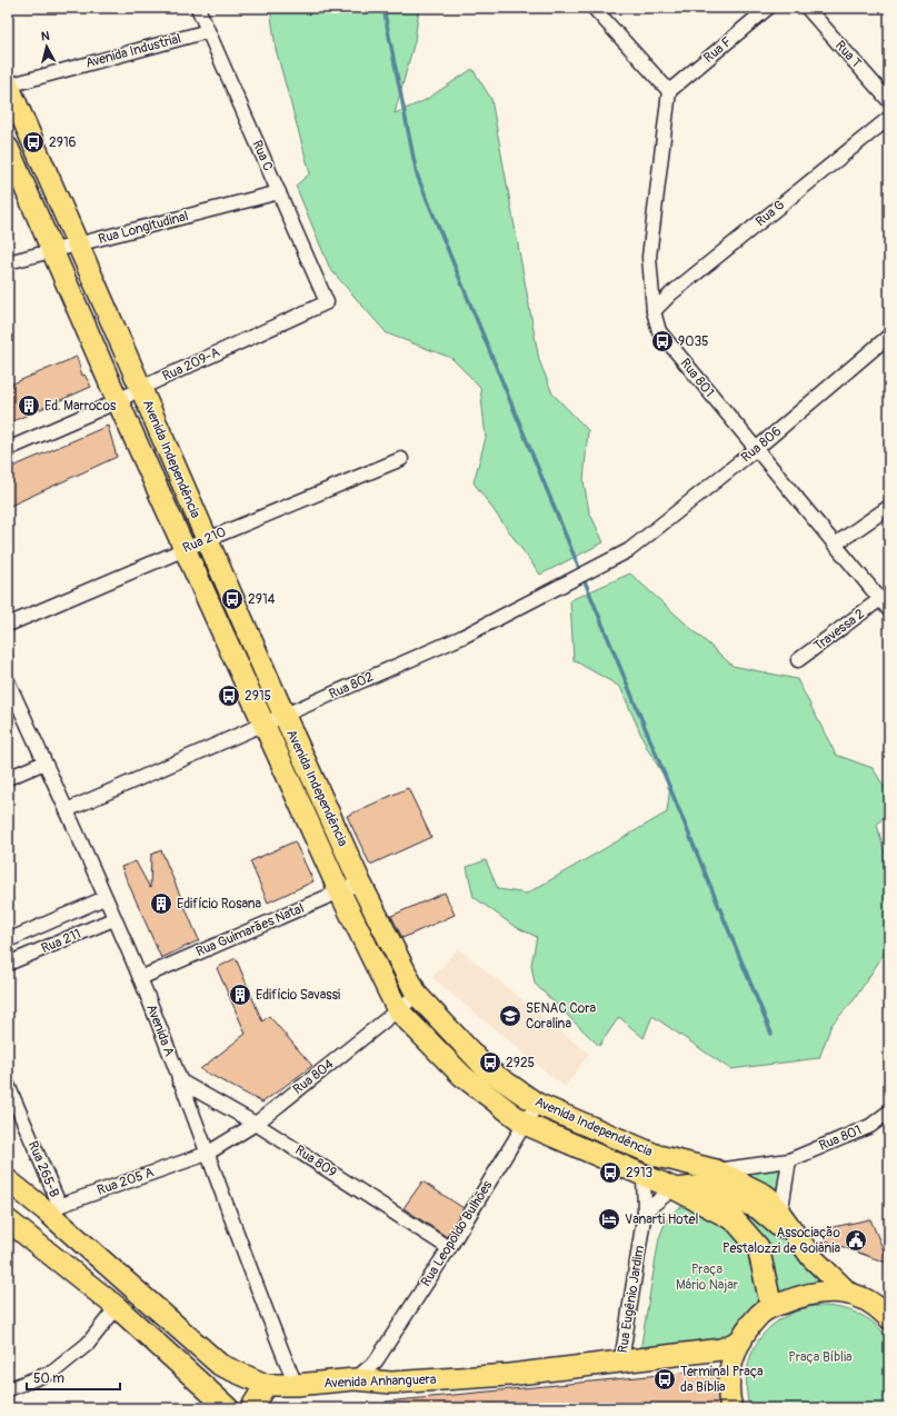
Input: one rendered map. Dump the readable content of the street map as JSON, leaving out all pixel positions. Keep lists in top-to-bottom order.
{
  "streets": {
    "main road": ["Avenida Independência", "Avenida Anhanguera"],
    "street": [
      "Rua F",
      "Avenida Industrial",
      "Rua T",
      "Rua C",
      "Rua G",
      "Rua Longitudinal",
      "Rua 209-A",
      "Rua 801",
      "Rua 806",
      "Rua 210",
      "Travessa 2",
      "Rua 802",
      "Rua Guimarães Natal",
      "Rua 211",
      "Avenida A",
      "Rua 804",
      "Rua 809",
      "Rua 265-B",
      "Rua 205 A",
      "Rua Leopoldo Bulhões",
      "Rua Eugênio Jardim"
    ]
  },
  "crossings": [
    ["Rua F", "Rua 801"],
    ["Avenida Industrial", "Rua C"],
    ["Avenida Industrial", "Avenida Independência"],
    ["Rua C", "Rua Longitudinal"],
    ["Rua C", "Rua 209-A"],
    ["Rua G", "Rua 801"],
    ["Rua Longitudinal", "Avenida Independência"],
    ["Rua 209-A", "Avenida Independência"],
    ["Rua 801", "Rua 806"],
    ["Rua 801", "Avenida Independência"],
    ["Rua 801", "Travessa 2"],
    ["Rua 806", "Rua 802"],
    ["Avenida Independência", "Rua 210"],
    ["Avenida Independência", "Rua 802"],
    ["Avenida Independência", "Rua Guimarães Natal"],
    ["Avenida Independência", "Rua 804"],
    ["Avenida Independência", "Rua Leopoldo Bulhões"],
    ["Avenida Independência", "Rua Eugênio Jardim"],
    ["Rua 802", "Avenida A"],
    ["Rua Guimarães Natal", "Avenida A"],
    ["Rua 211", "Avenida A"],
    ["Avenida A", "Rua 804"],
    ["Avenida A", "Rua 809"],
    ["Avenida A", "Rua 205 A"],
    ["Avenida A", "Avenida Anhanguera"],
    ["Rua 804", "Rua 809"],
    ["Rua 804", "Rua 205 A"],
    ["Rua 809", "Rua Leopoldo Bulhões"],
    ["Rua 265-B", "Rua 205 A"],
    ["Rua 265-B", "Avenida Anhanguera"],
    ["Rua 205 A", "Avenida Anhanguera"],
    ["Rua Leopoldo Bulhões", "Avenida Anhanguera"],
    ["Rua Eugênio Jardim", "Avenida Anhanguera"]
  ],
  "parks": ["Praça Mário Najar", "Praça Bíblia"],
  "places": {
    "bus stop": [
      "2916",
      "9035",
      "2914",
      "2915",
      "2925",
      "2913",
      "Terminal Praça da Bíblia"
    ],
    "building": ["Ed. Marrocos", "Edifício Rosana", "Edifício Savassi"],
    "school or university": ["SENAC Cora Coralina"],
    "hotel": ["Vanarti Hotel"],
    "public building": ["Associação Pestalozzi de Goiânia"]
  },
  "scale_bar": "50 m",
  "north": "top"
}
